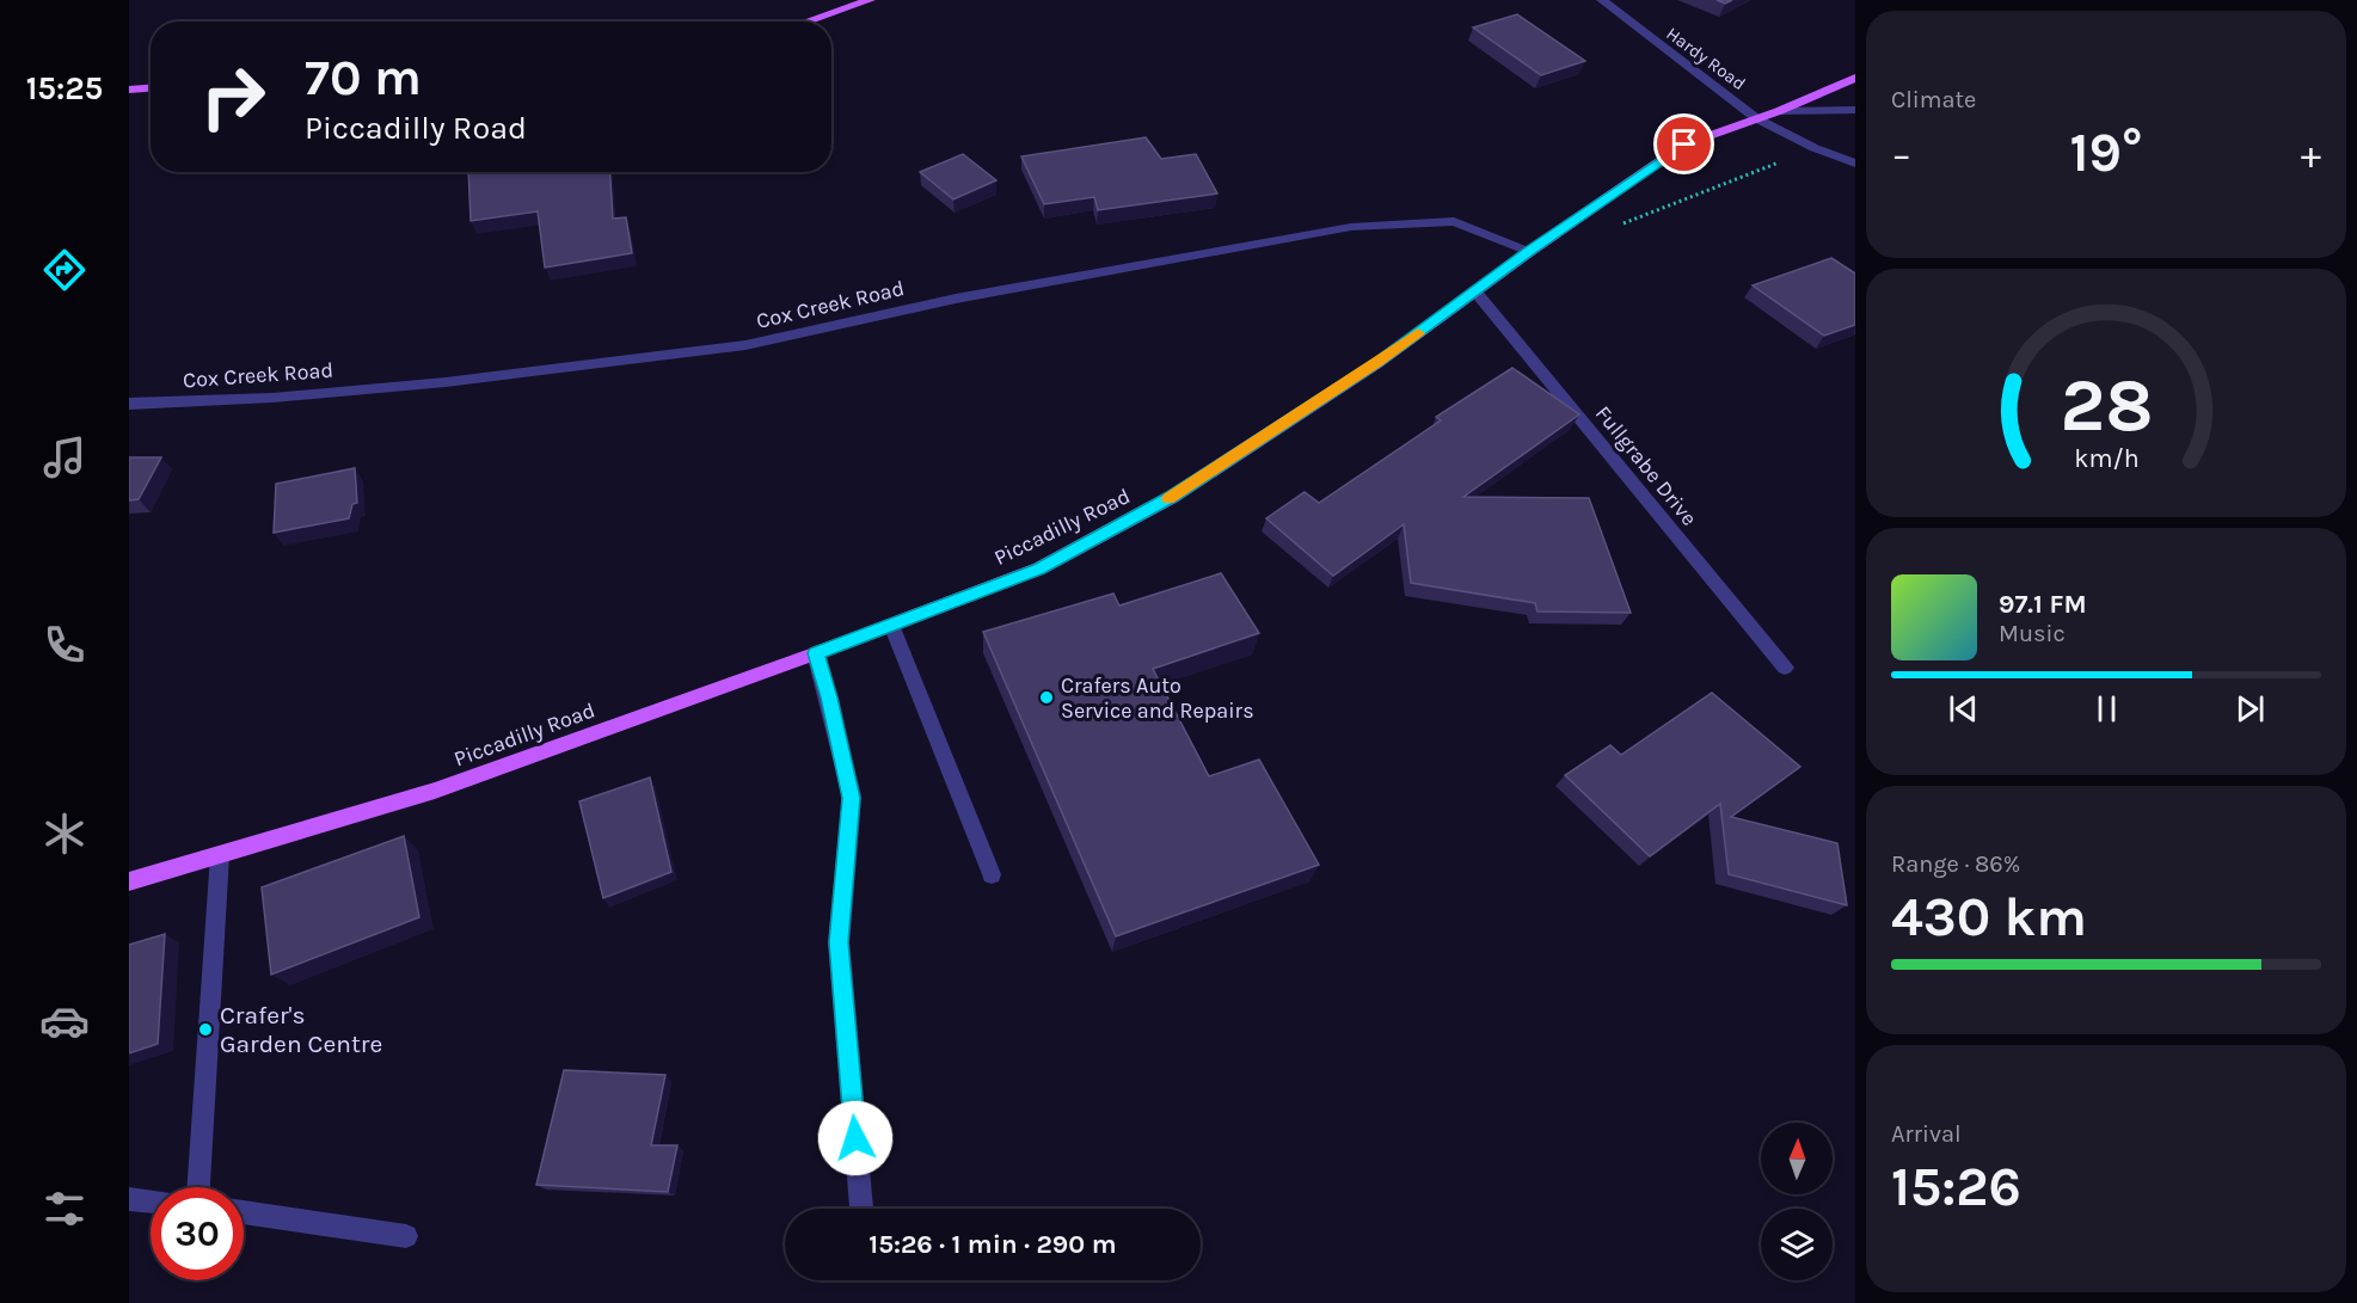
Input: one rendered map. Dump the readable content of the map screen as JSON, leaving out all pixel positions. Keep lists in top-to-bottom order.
{
  "streets": {
    "main road": ["Piccadilly Road"],
    "street": ["Hardy Road", "Cox Creek Road", "Fullgrabe Drive"]
  },
  "crossings": [
    ["Hardy Road", "Piccadilly Road"],
    ["Cox Creek Road", "Piccadilly Road"],
    ["Fullgrabe Drive", "Piccadilly Road"]
  ],
  "places": ["Crafers Auto Service and Repairs", "Crafer's Garden Centre"],
  "north": "top",
  "page": {
    "tabs": "15:25",
    "tile": [
      "Climate",
      ["Range · 86%", "430 km"],
      ["Arrival", "15:26"]
    ],
    "turn": ["70 m", "Piccadilly Road"],
    "heat": ["−", "19°", "+"],
    "song": ["97.1 FM", "Music"],
    "limit": "30",
    "trip": "15:26 · 1 min · 290 m",
    "gauge": ["28", "km/h"]
  }
}
